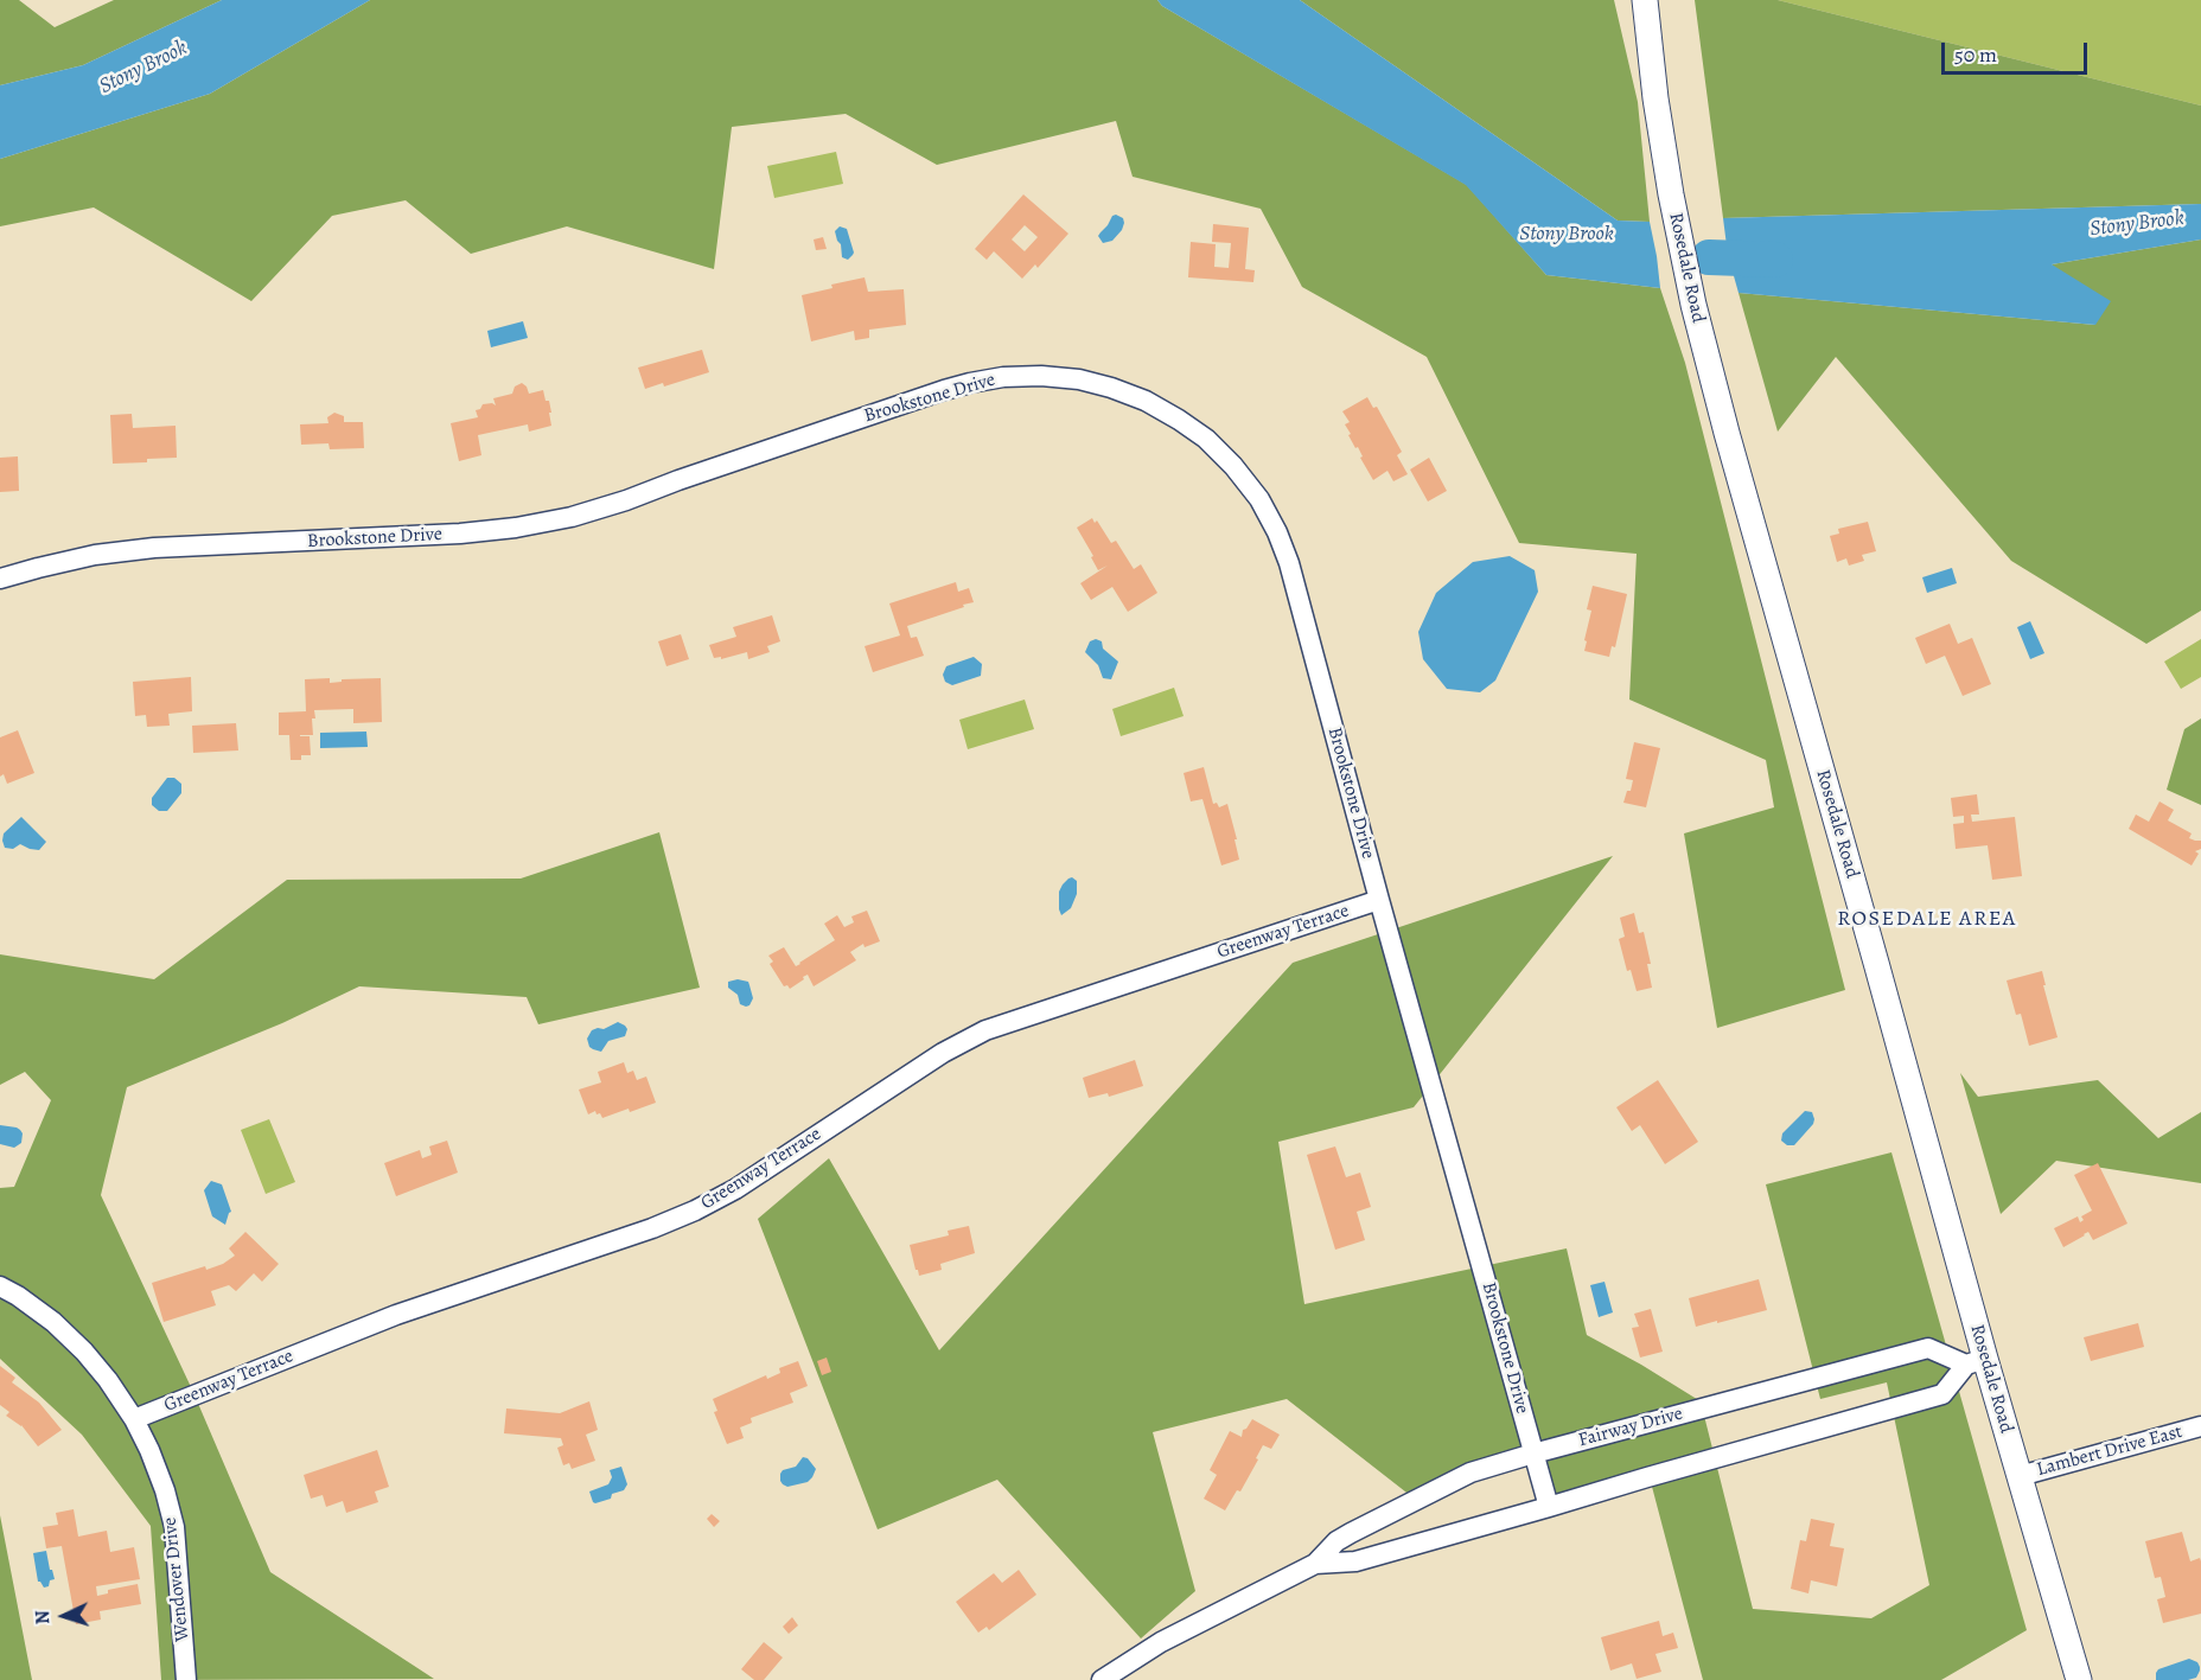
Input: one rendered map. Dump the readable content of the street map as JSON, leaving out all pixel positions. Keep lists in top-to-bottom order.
{
  "streets": {
    "street": [
      "Rosedale Road",
      "Brookstone Drive",
      "Greenway Terrace",
      "Fairway Drive",
      "Lambert Drive East",
      "Wendover Drive"
    ]
  },
  "crossings": [
    ["Rosedale Road", "Fairway Drive"],
    ["Rosedale Road", "Lambert Drive East"],
    ["Brookstone Drive", "Greenway Terrace"],
    ["Brookstone Drive", "Fairway Drive"],
    ["Greenway Terrace", "Wendover Drive"]
  ],
  "districts": ["ROSEDALE AREA"],
  "water": ["Stony Brook"],
  "scale_bar": "50 m",
  "north": "left"
}
